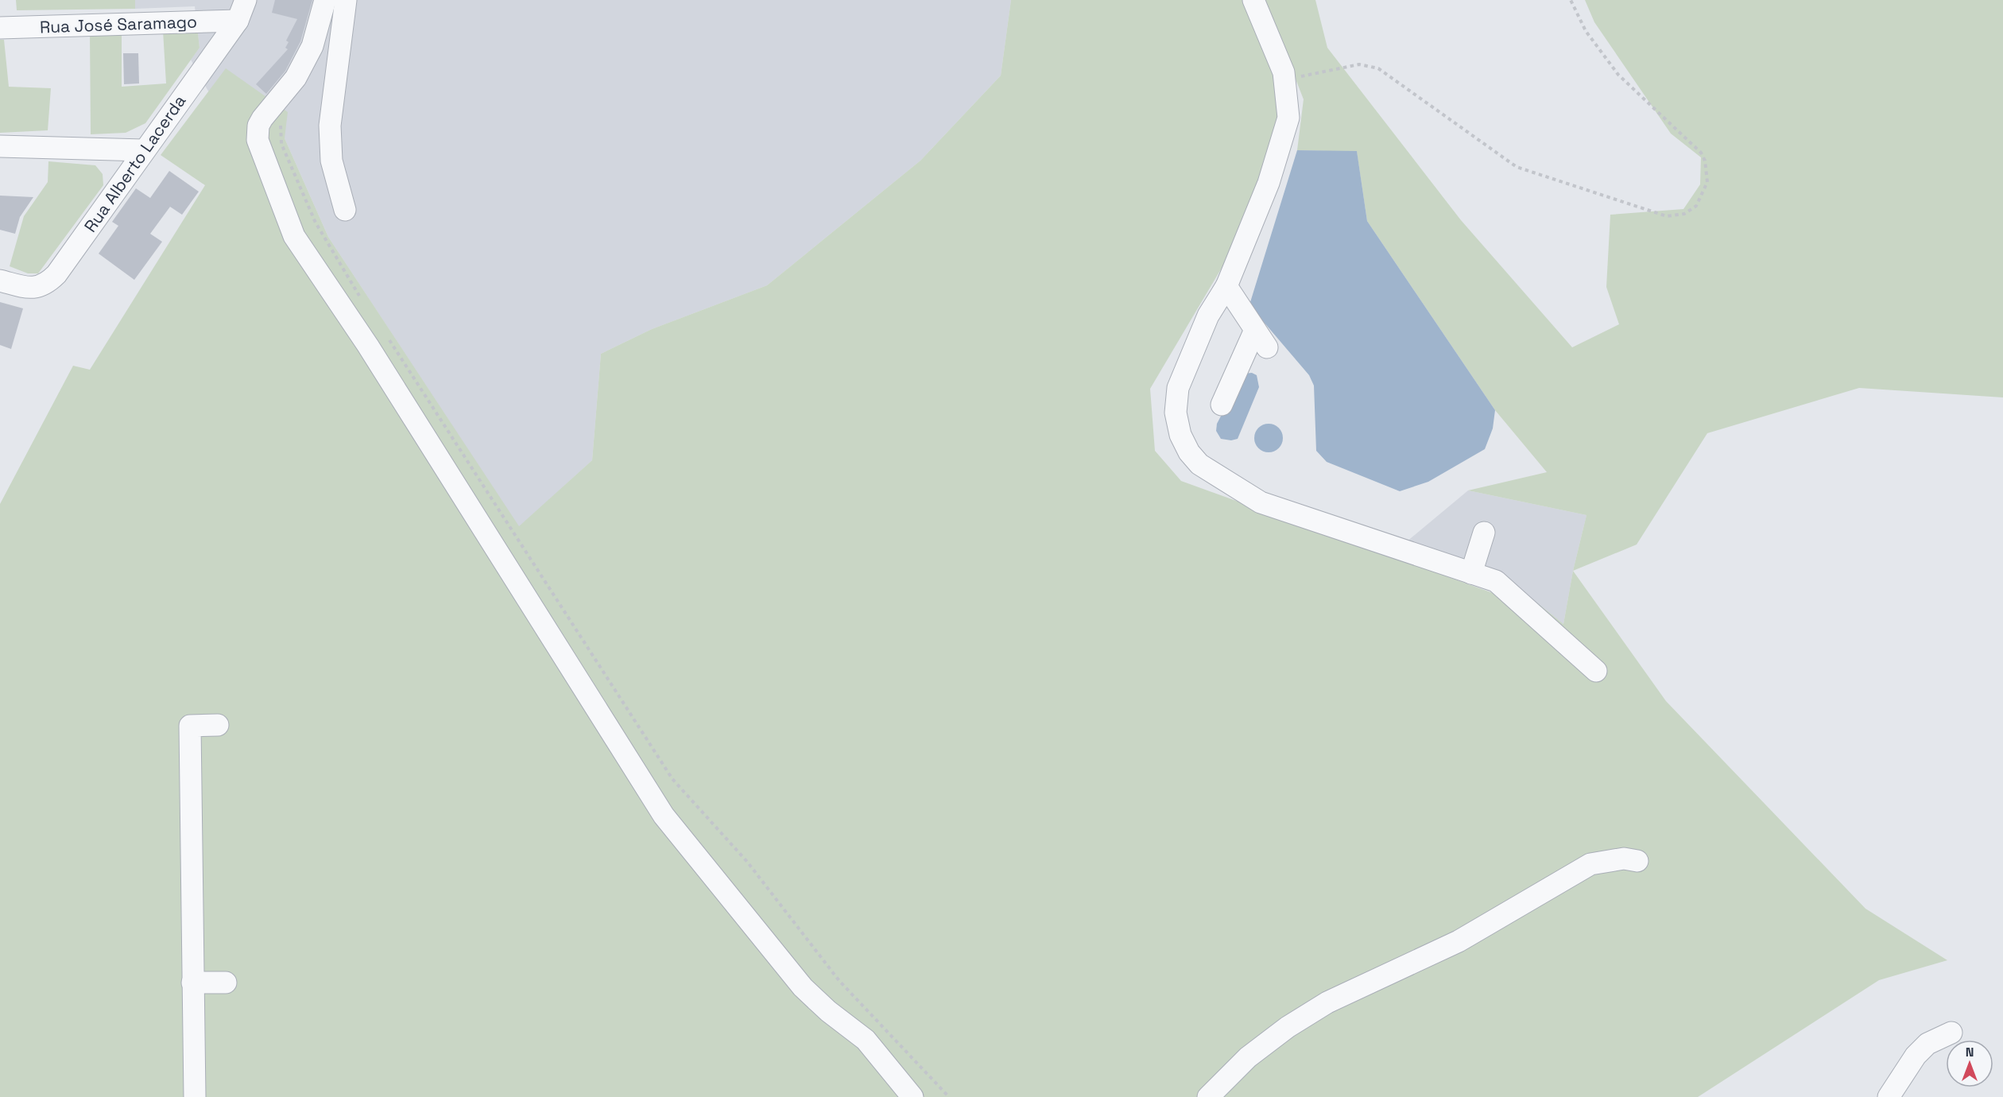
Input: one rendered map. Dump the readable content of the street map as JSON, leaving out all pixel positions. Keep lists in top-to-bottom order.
{
  "streets": {
    "street": ["Rua José Saramago", "Rua Alberto Lacerda"]
  },
  "crossings": [
    ["Rua José Saramago", "Rua Alberto Lacerda"]
  ],
  "north": "top"
}
